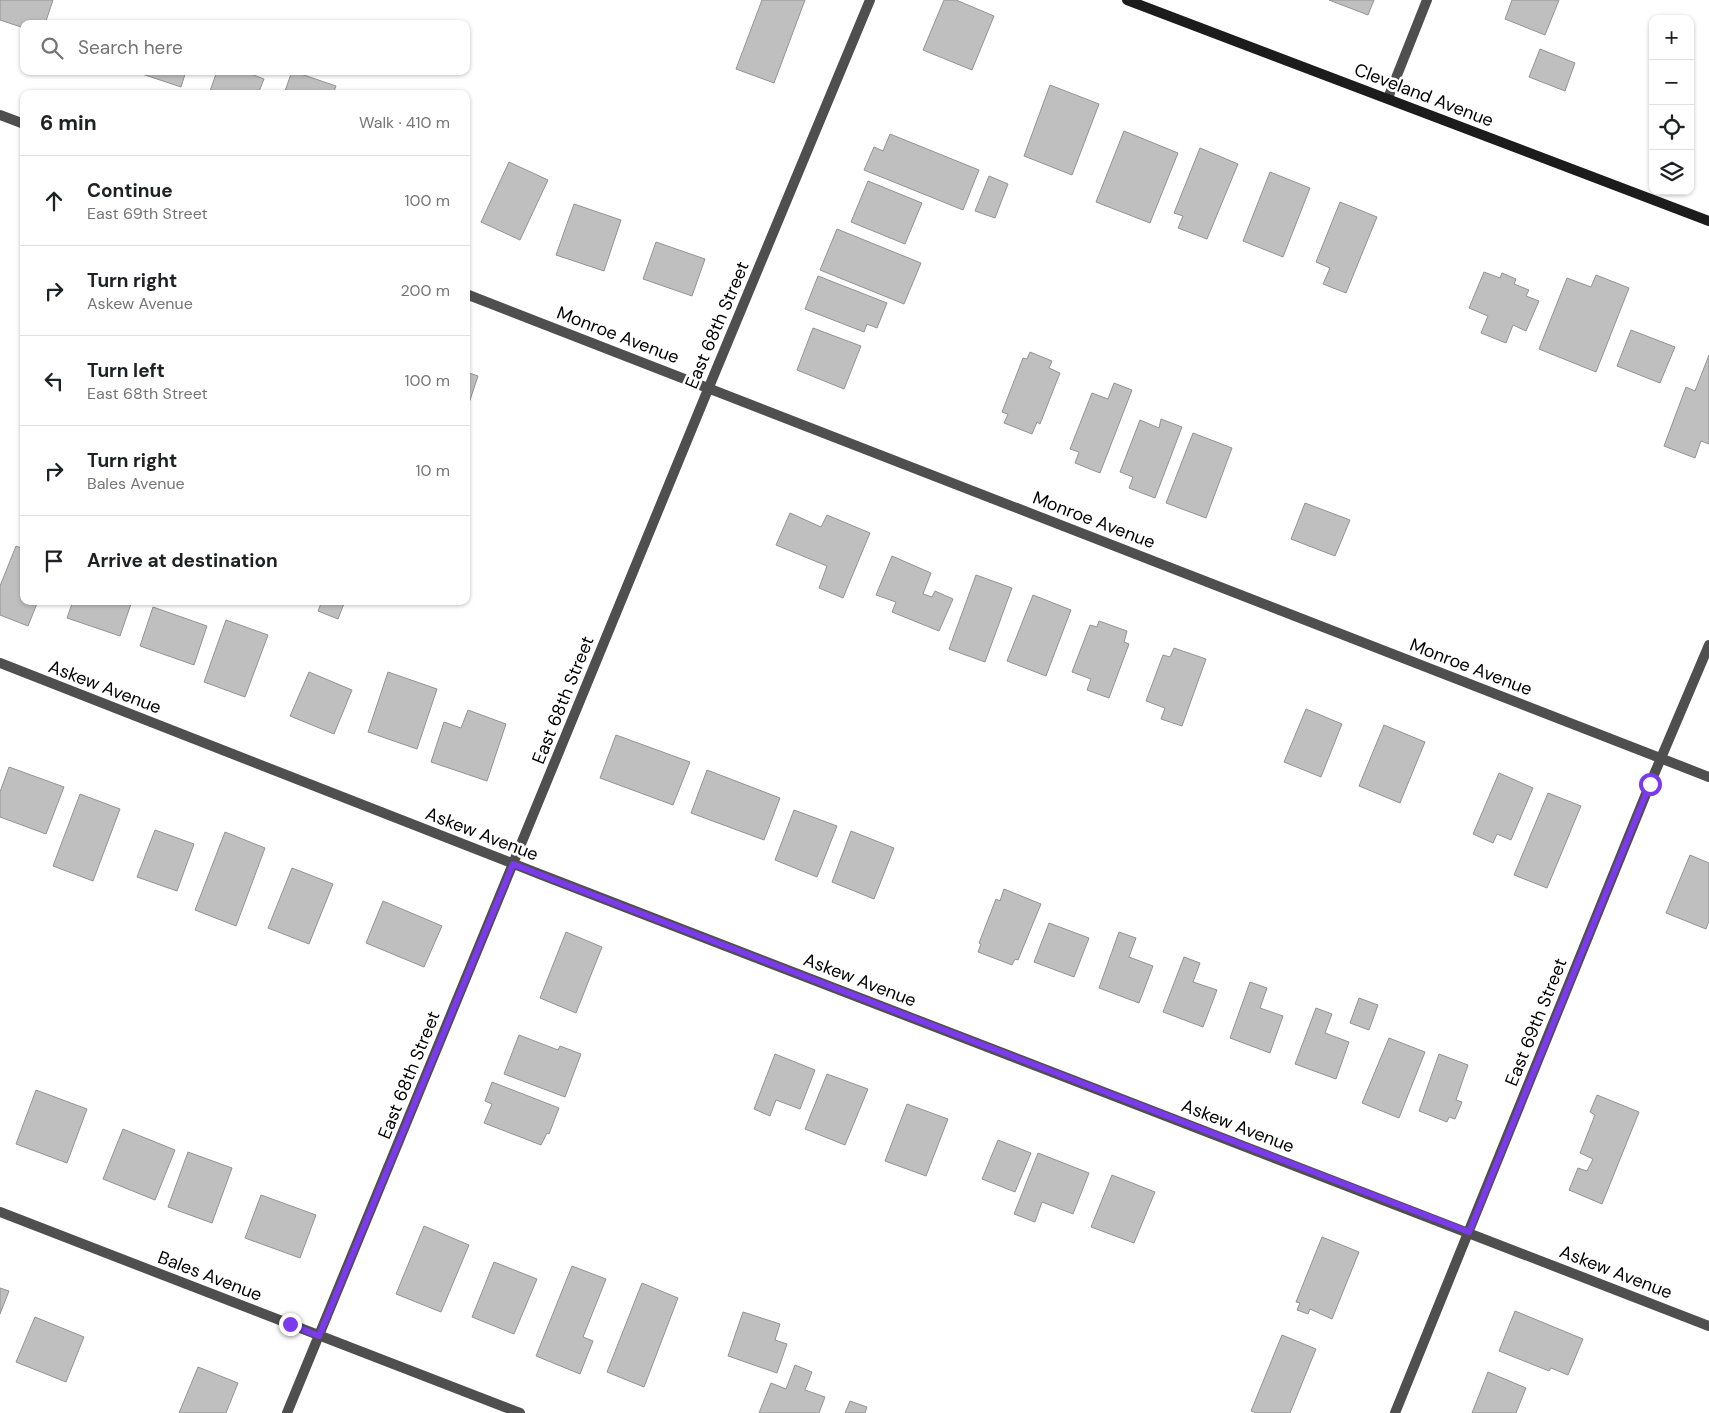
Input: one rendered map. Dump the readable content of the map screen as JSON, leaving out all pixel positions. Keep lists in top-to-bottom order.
{
  "streets": {
    "main road": ["Cleveland Avenue"],
    "street": [
      "East 68th Street",
      "Monroe Avenue",
      "Askew Avenue",
      "East 69th Street",
      "Bales Avenue"
    ]
  },
  "crossings": [
    ["East 68th Street", "Monroe Avenue"],
    ["East 68th Street", "Askew Avenue"],
    ["East 68th Street", "Bales Avenue"],
    ["Monroe Avenue", "East 69th Street"],
    ["Askew Avenue", "East 69th Street"]
  ],
  "page": {
    "map_buttons": ["+", "−"],
    "search": "Search here",
    "heading": ["6 min", "Walk · 410 m"],
    "list": [
      ["Continue", "East 69th Street", "100 m"],
      ["Turn right", "Askew Avenue", "200 m"],
      ["Turn left", "East 68th Street", "100 m"],
      ["Turn right", "Bales Avenue", "10 m"],
      "Arrive at destination"
    ]
  }
}
